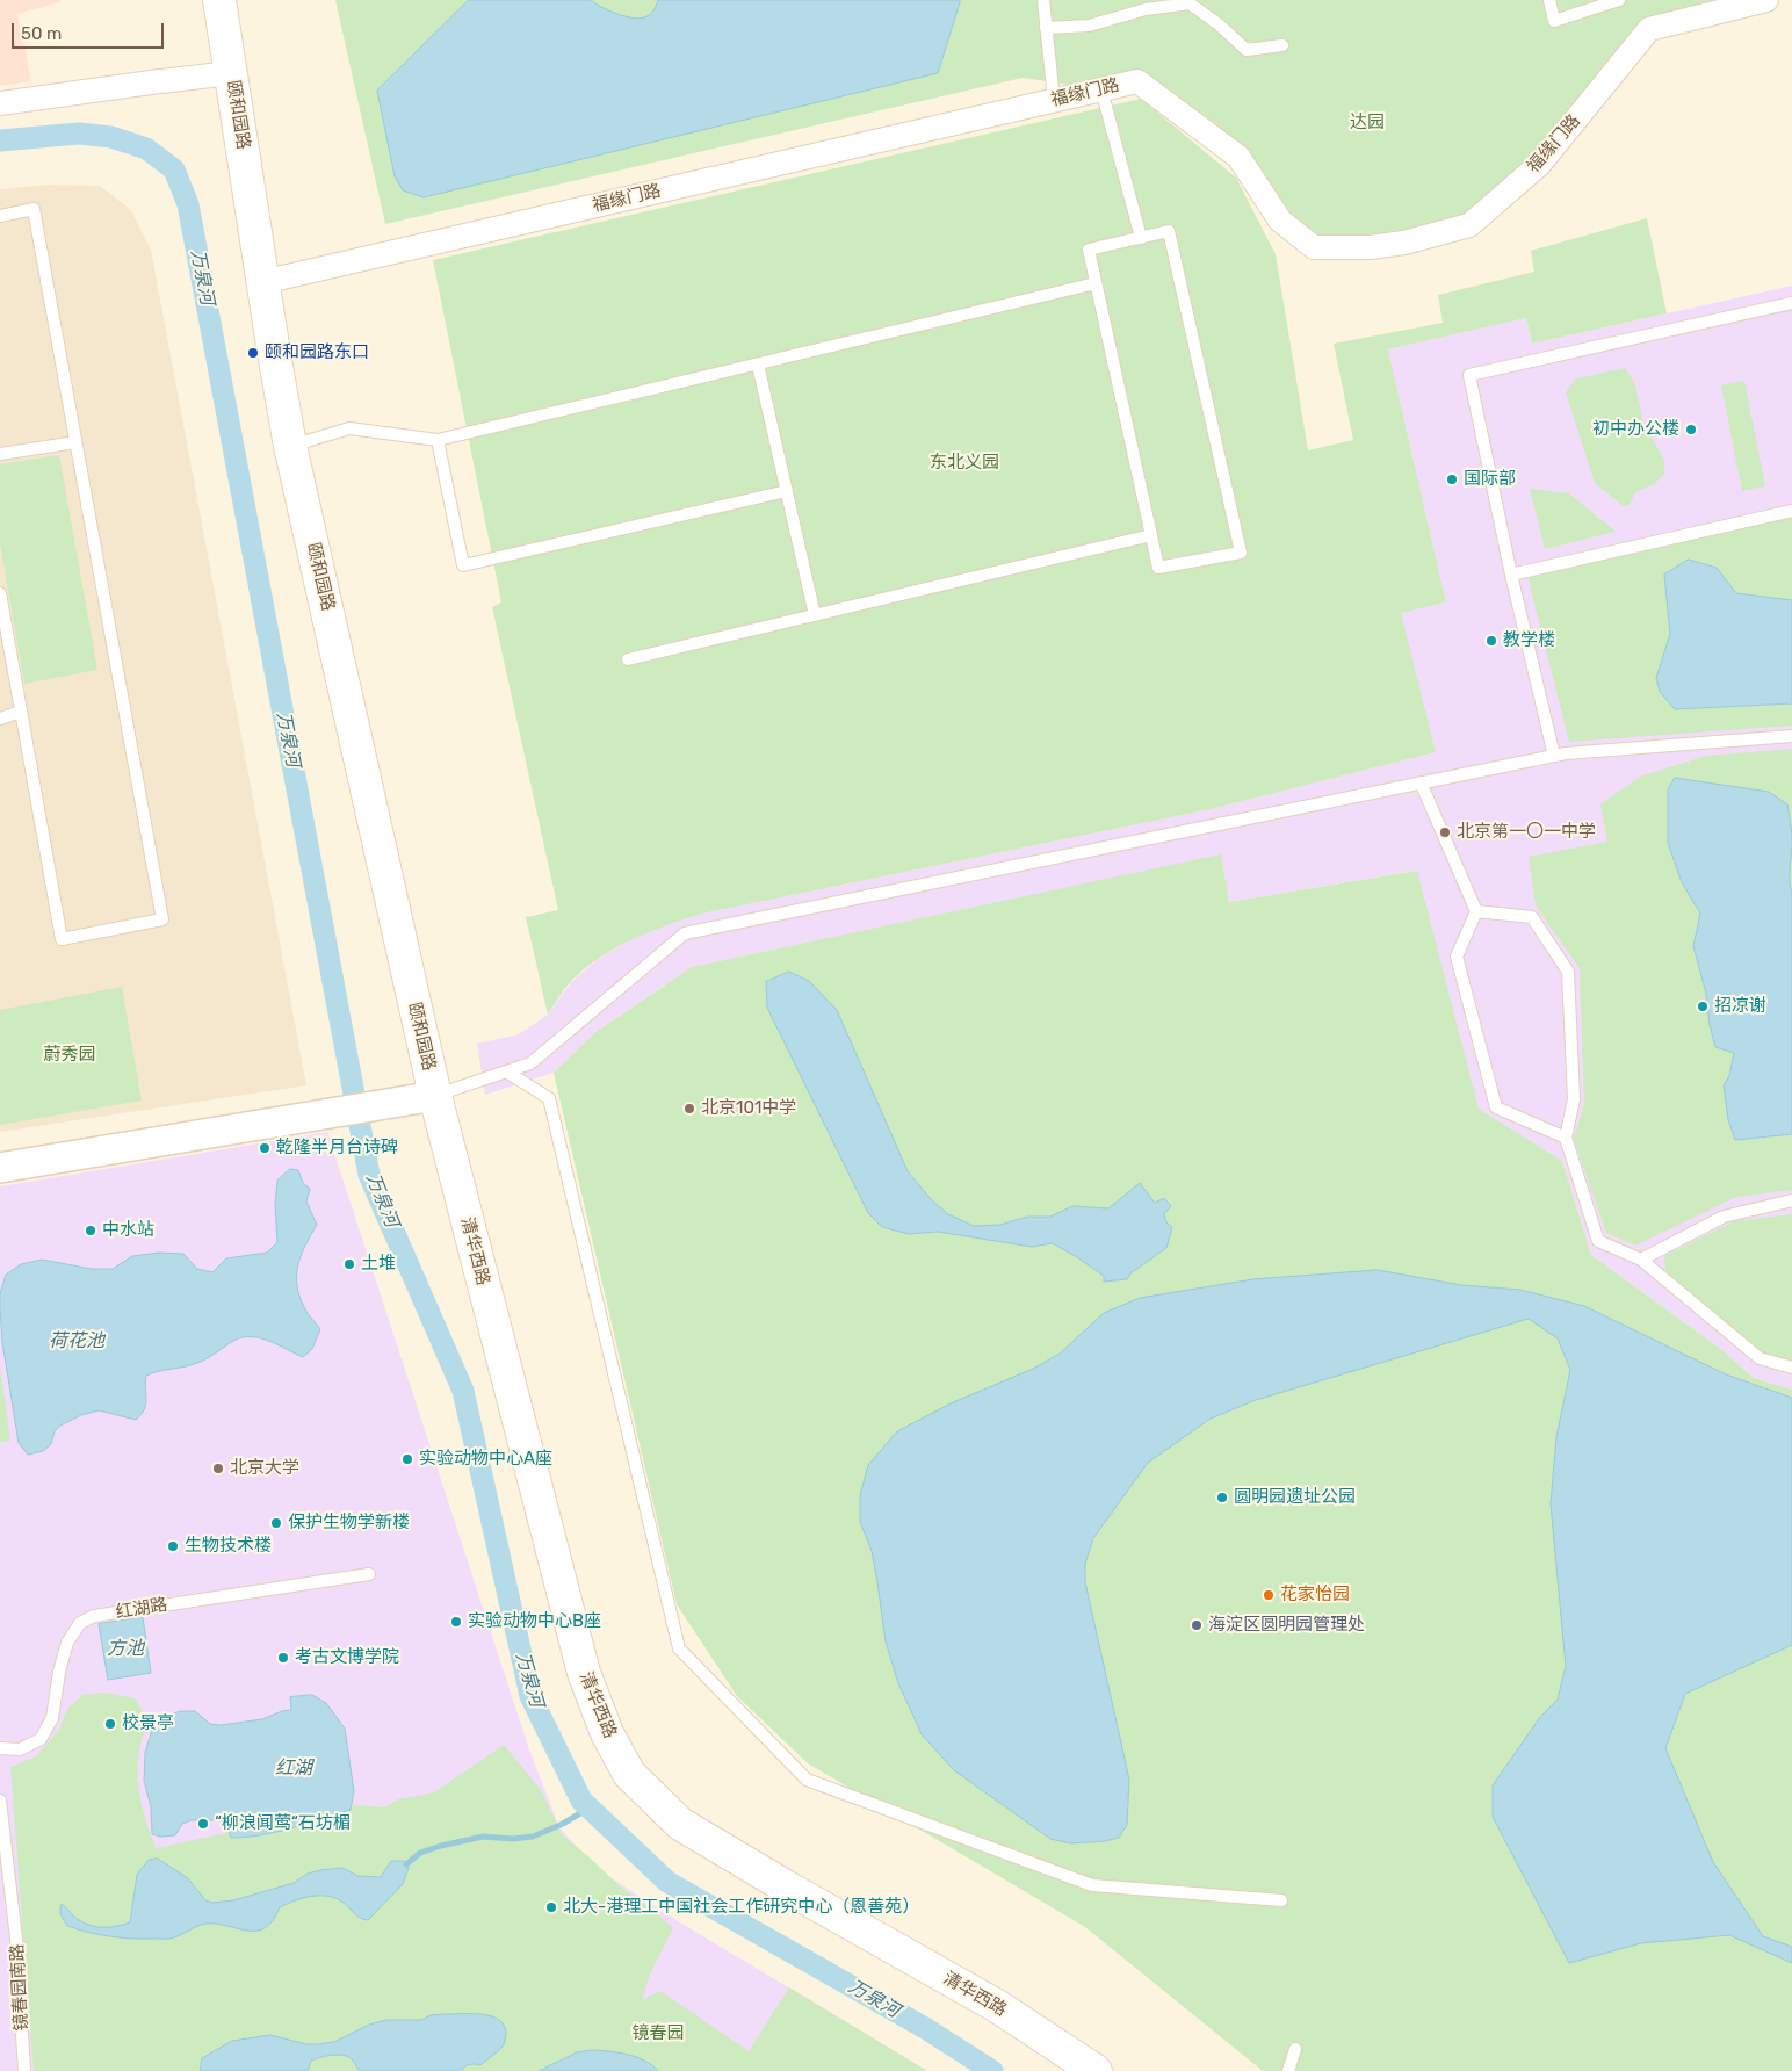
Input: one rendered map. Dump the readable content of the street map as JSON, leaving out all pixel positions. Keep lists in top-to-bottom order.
{
  "streets": {
    "main road": ["颐和园路", "清华西路"],
    "street": ["福缘门路"],
    "lane": ["红湖路", "镜春园南路"]
  },
  "crossings": [
    ["福缘门路", "颐和园路"],
    ["颐和园路", "清华西路"]
  ],
  "water": [
    "万泉河",
    "荷花池",
    "方池",
    "红湖"
  ],
  "parks": [
    "达园",
    "东北义园",
    "蔚秀园",
    "镜春园"
  ],
  "places": [
    "颐和园路东口",
    "初中办公楼",
    "国际部",
    "教学楼",
    "北京第一〇一中学",
    "招凉谢",
    "北京101中学",
    "乾隆半月台诗碑",
    "中水站",
    "土堆",
    "实验动物中心A座",
    "北京大学",
    "圆明园遗址公园",
    "保护生物学新楼",
    "生物技术楼",
    "花家怡园",
    "实验动物中心B座",
    "海淀区圆明园管理处",
    "考古文博学院",
    "校景亭",
    "“柳浪闻莺“石坊楣",
    "北大-港理工中国社会工作研究中心（恩善苑）"
  ],
  "scale_bar": "50 m"
}
